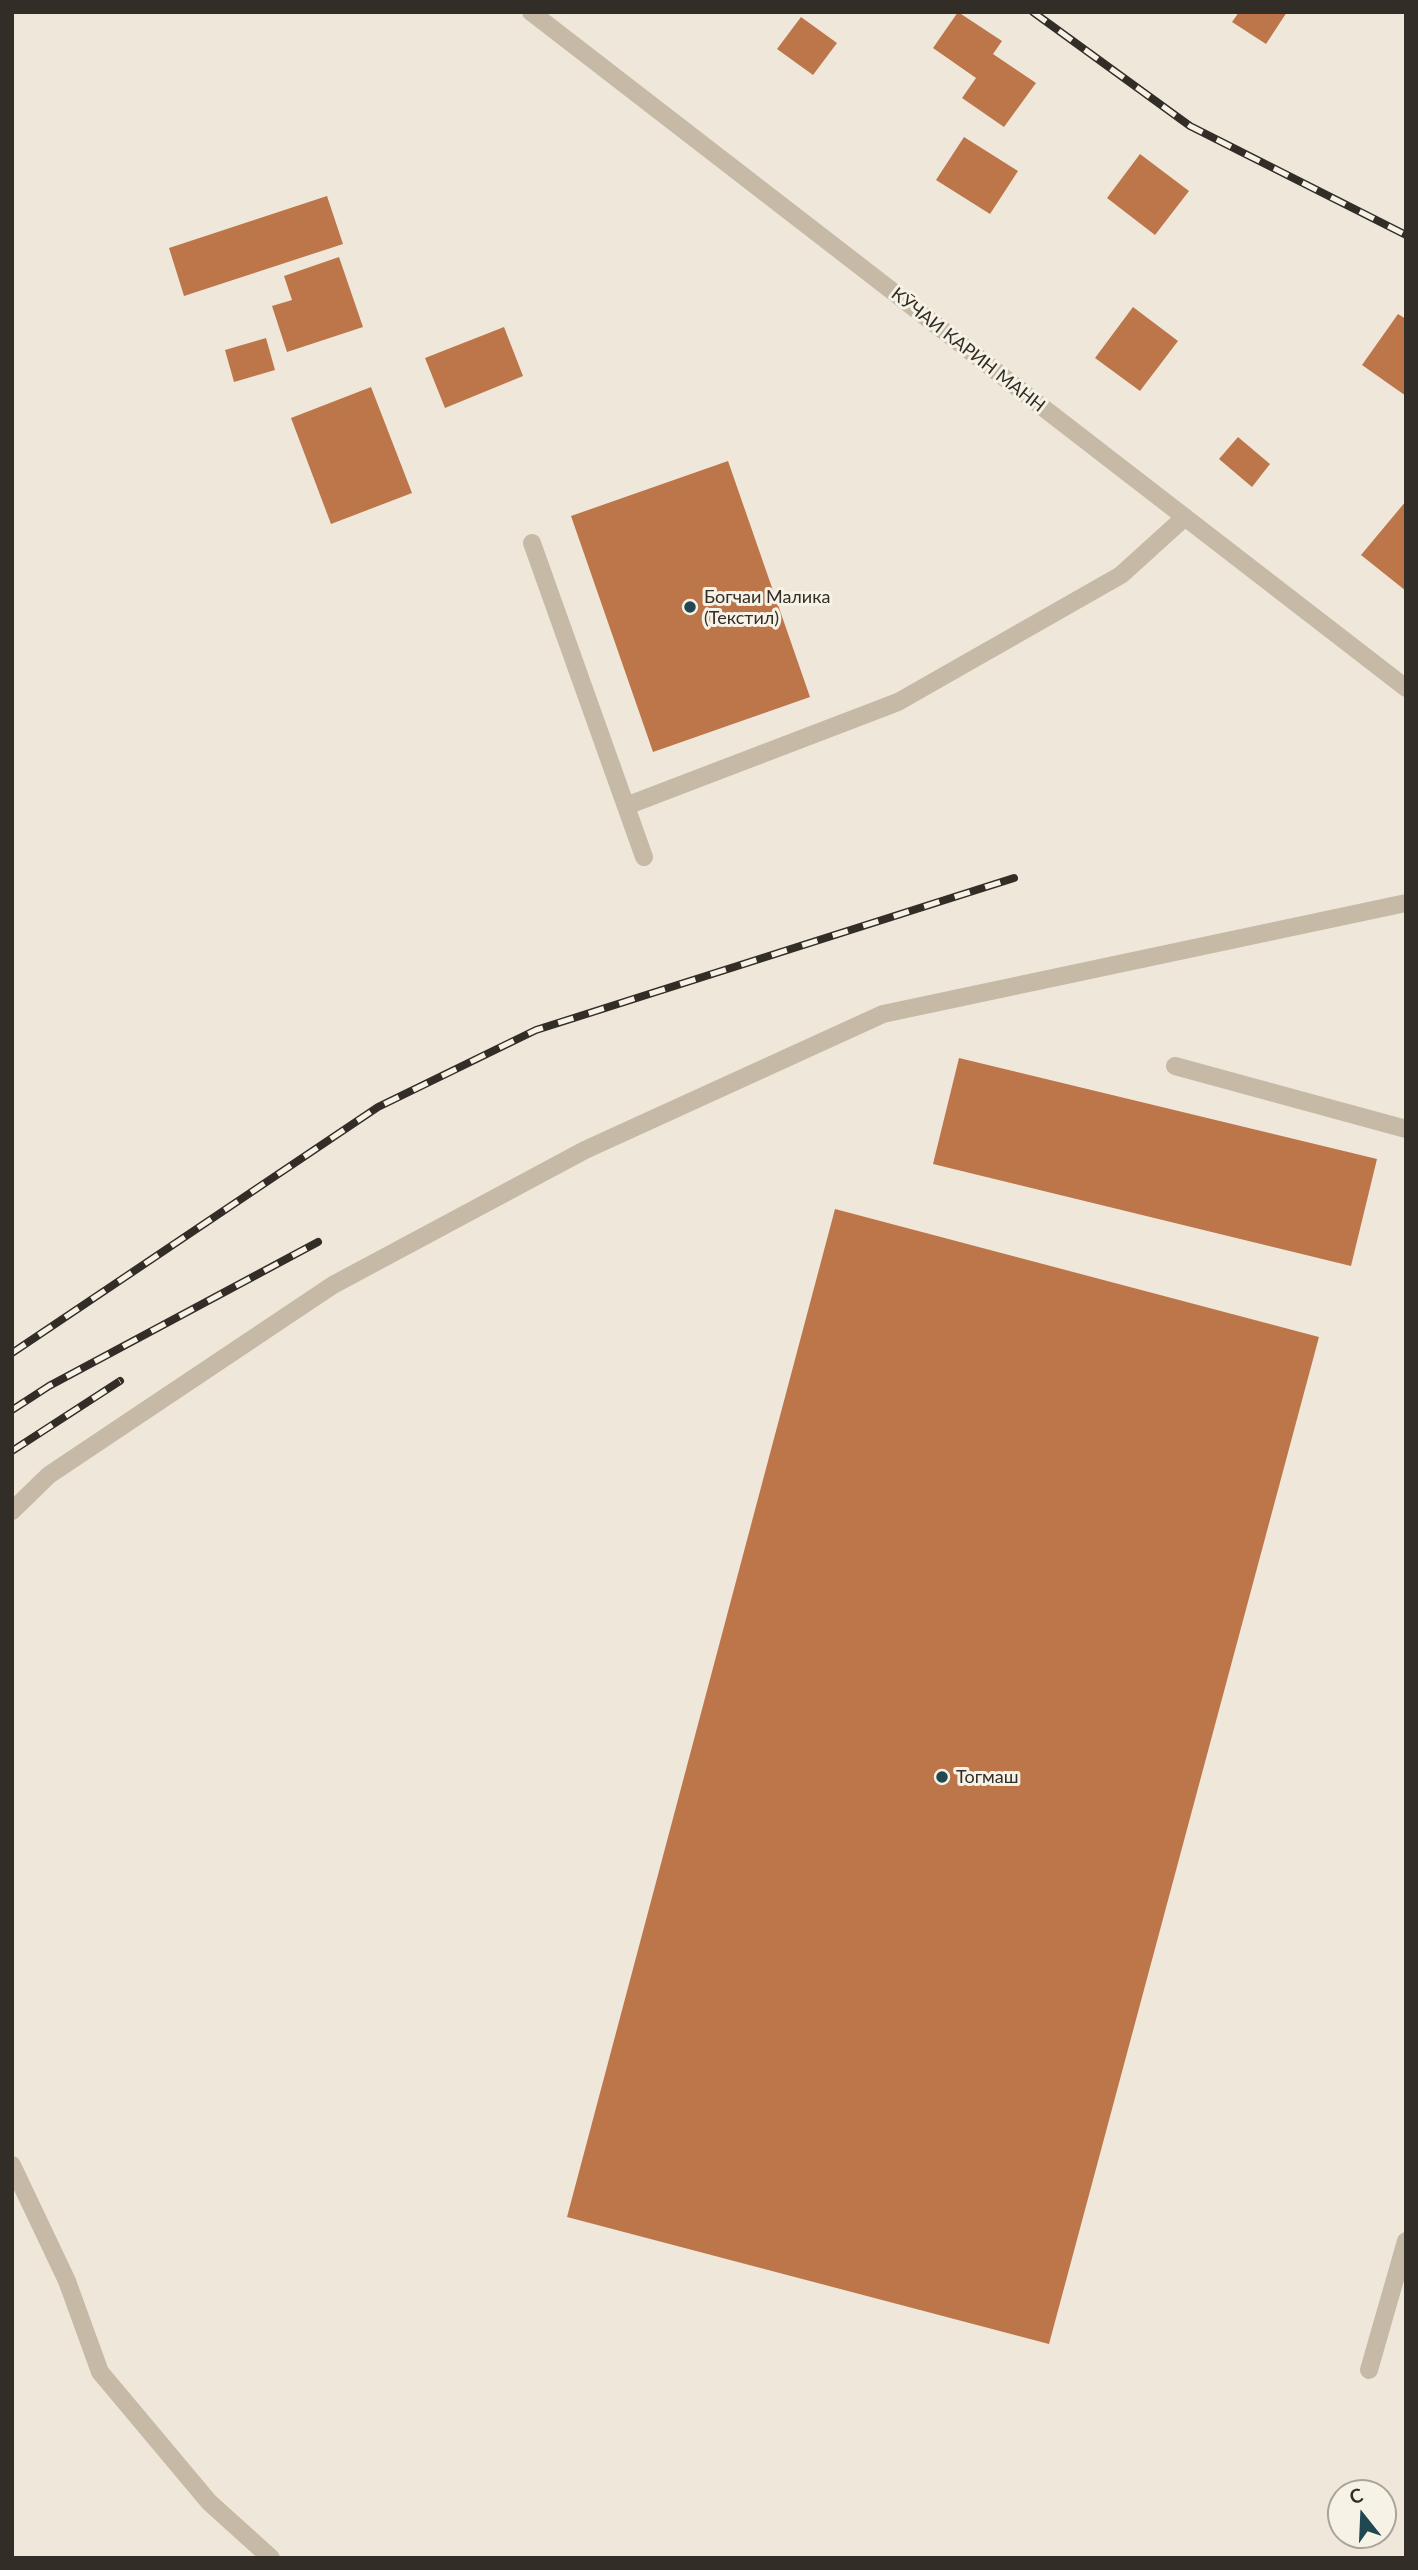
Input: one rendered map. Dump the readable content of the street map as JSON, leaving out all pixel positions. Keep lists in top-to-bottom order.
{
  "streets": {
    "street": ["КӮЧАИ КАРИН МАНН"]
  },
  "places": ["Богчаи Малика (Текстил)", "Тогмаш"],
  "north": "top"
}
